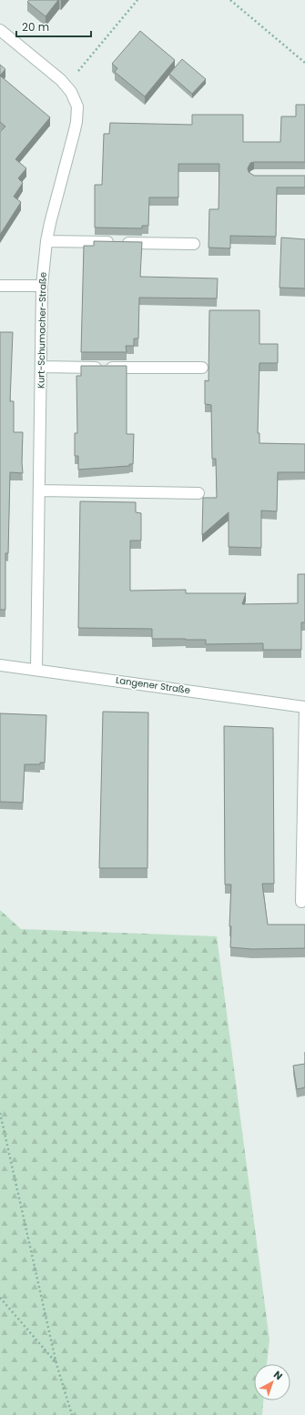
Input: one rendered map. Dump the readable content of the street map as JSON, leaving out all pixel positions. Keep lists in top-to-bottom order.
{
  "streets": {
    "street": ["Kurt-Schumacher-Straße", "Langener Straße"]
  },
  "crossings": [
    ["Kurt-Schumacher-Straße", "Langener Straße"]
  ],
  "scale_bar": "20 m",
  "north": "top right"
}
